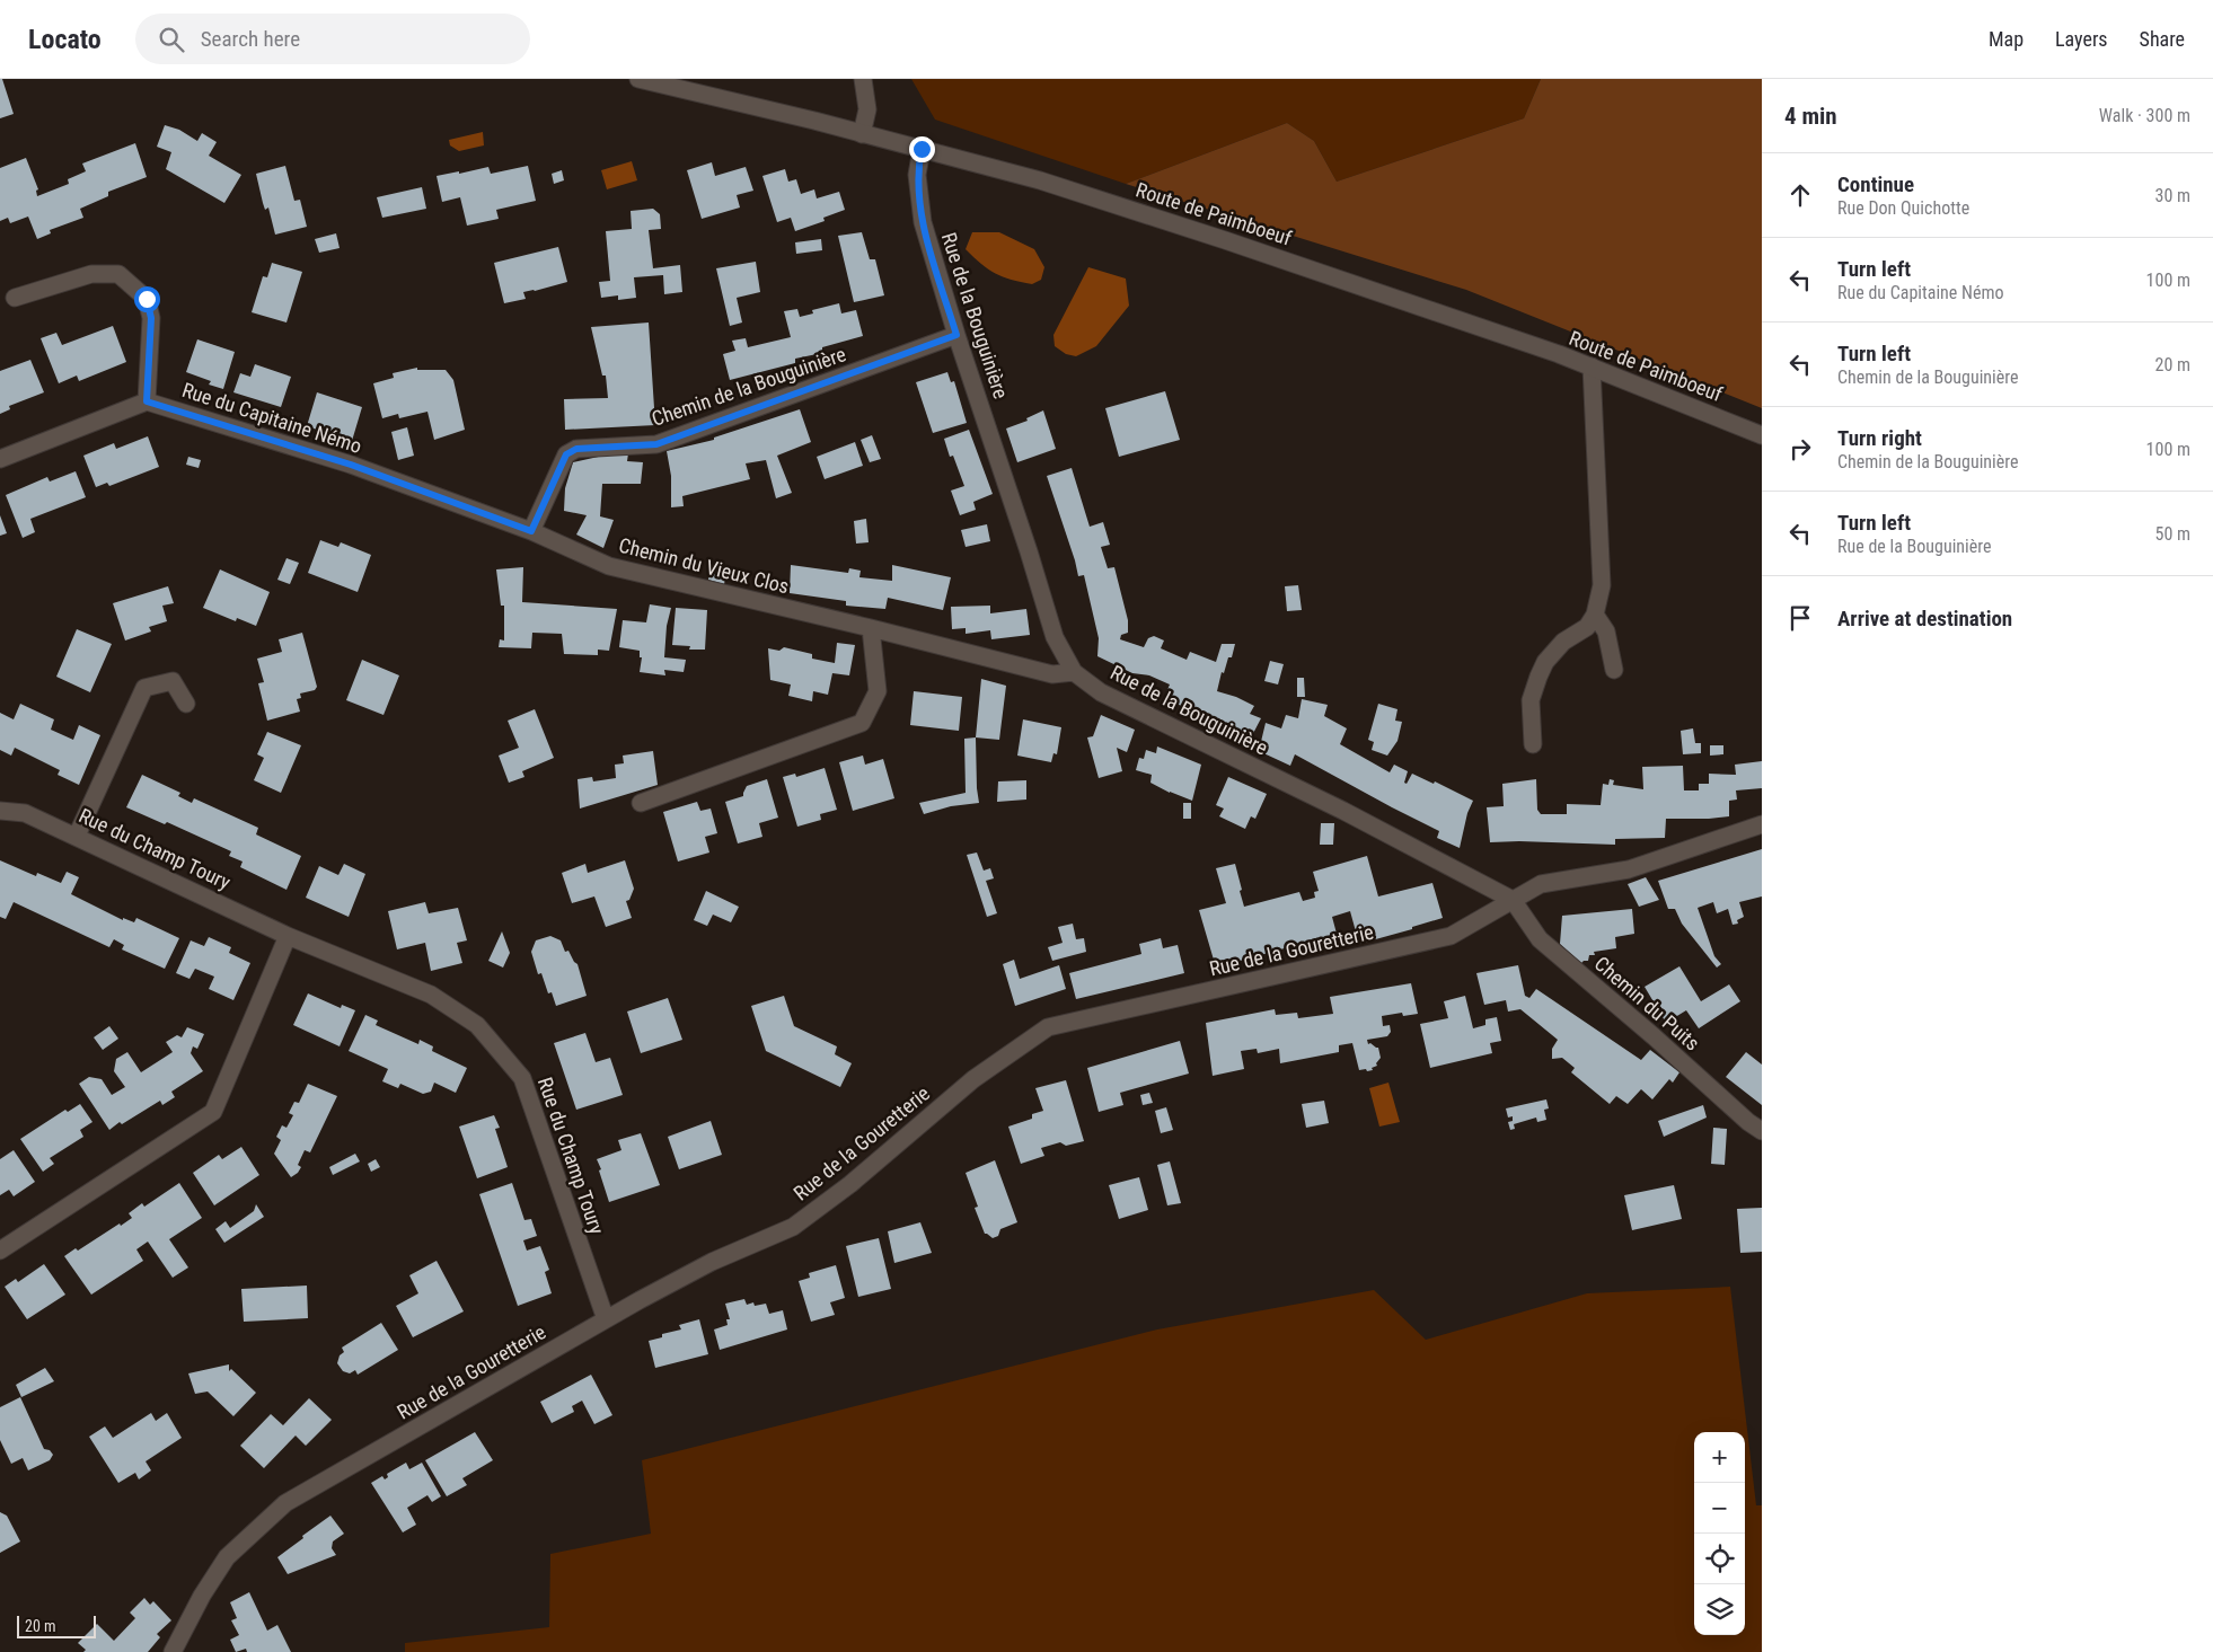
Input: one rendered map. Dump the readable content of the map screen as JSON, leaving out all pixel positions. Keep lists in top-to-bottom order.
{
  "streets": {
    "street": [
      "Route de Paimboeuf",
      "Rue de la Bouguinière",
      "Chemin de la Bouguinière",
      "Rue du Capitaine Némo",
      "Chemin du Vieux Clos",
      "Rue du Champ Toury",
      "Rue de la Gouretterie",
      "Chemin du Puits"
    ]
  },
  "crossings": [
    ["Route de Paimboeuf", "Rue de la Bouguinière"],
    ["Rue de la Bouguinière", "Chemin de la Bouguinière"],
    ["Rue de la Bouguinière", "Chemin du Vieux Clos"],
    ["Rue de la Bouguinière", "Rue de la Gouretterie"],
    ["Rue de la Bouguinière", "Chemin du Puits"],
    ["Chemin de la Bouguinière", "Rue du Capitaine Némo"],
    ["Chemin de la Bouguinière", "Chemin du Vieux Clos"],
    ["Rue du Capitaine Némo", "Chemin du Vieux Clos"],
    ["Rue du Champ Toury", "Rue de la Gouretterie"],
    ["Rue de la Gouretterie", "Chemin du Puits"]
  ],
  "scale_bar": "20 m",
  "page": {
    "header": "Locato",
    "search": "Search here",
    "nav": ["Map", "Layers", "Share"],
    "heading": ["4 min", "Walk · 300 m"],
    "list": [
      ["Continue", "Rue Don Quichotte", "30 m"],
      ["Turn left", "Rue du Capitaine Némo", "100 m"],
      ["Turn left", "Chemin de la Bouguinière", "20 m"],
      ["Turn right", "Chemin de la Bouguinière", "100 m"],
      ["Turn left", "Rue de la Bouguinière", "50 m"],
      "Arrive at destination"
    ],
    "map_buttons": ["+", "−"],
    "scale": "20 m"
  }
}
